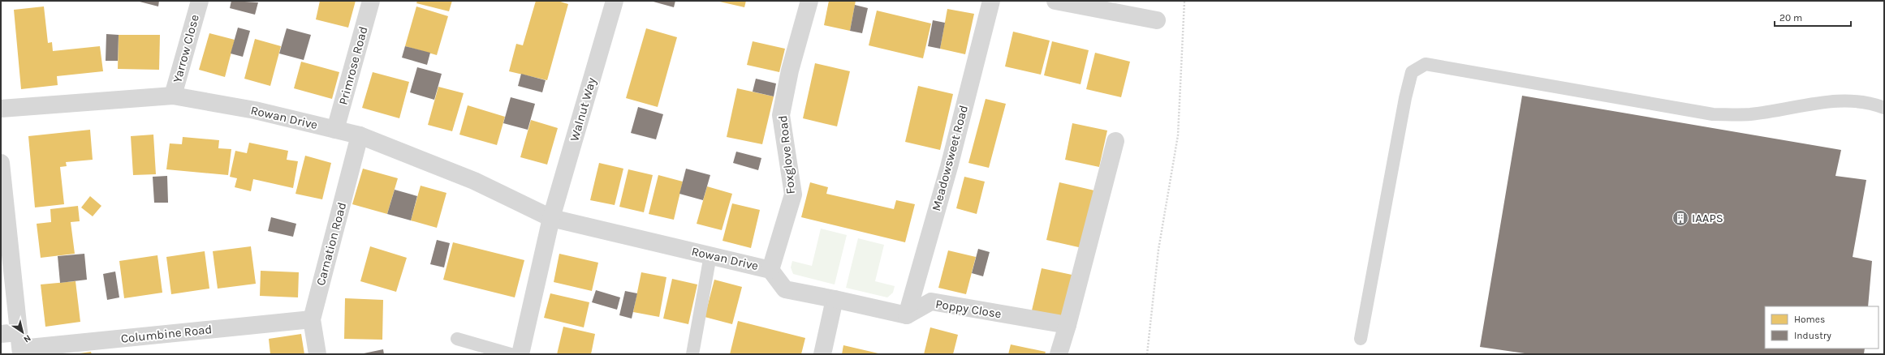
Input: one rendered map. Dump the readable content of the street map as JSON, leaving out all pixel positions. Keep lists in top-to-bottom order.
{
  "streets": {
    "street": [
      "Yarrow Close",
      "Primrose Road",
      "Walnut Way",
      "Rowan Drive",
      "Foxglove Road",
      "Meadowsweet Road",
      "Carnation Road",
      "Poppy Close",
      "Columbine Road"
    ]
  },
  "crossings": [
    ["Yarrow Close", "Rowan Drive"],
    ["Primrose Road", "Rowan Drive"],
    ["Walnut Way", "Rowan Drive"],
    ["Rowan Drive", "Foxglove Road"],
    ["Rowan Drive", "Carnation Road"],
    ["Meadowsweet Road", "Poppy Close"],
    ["Carnation Road", "Columbine Road"]
  ],
  "places": {
    "building": ["IAAPS"]
  },
  "legend": ["Homes", "Industry"],
  "scale_bar": "20 m",
  "north": "bottom right"
}
